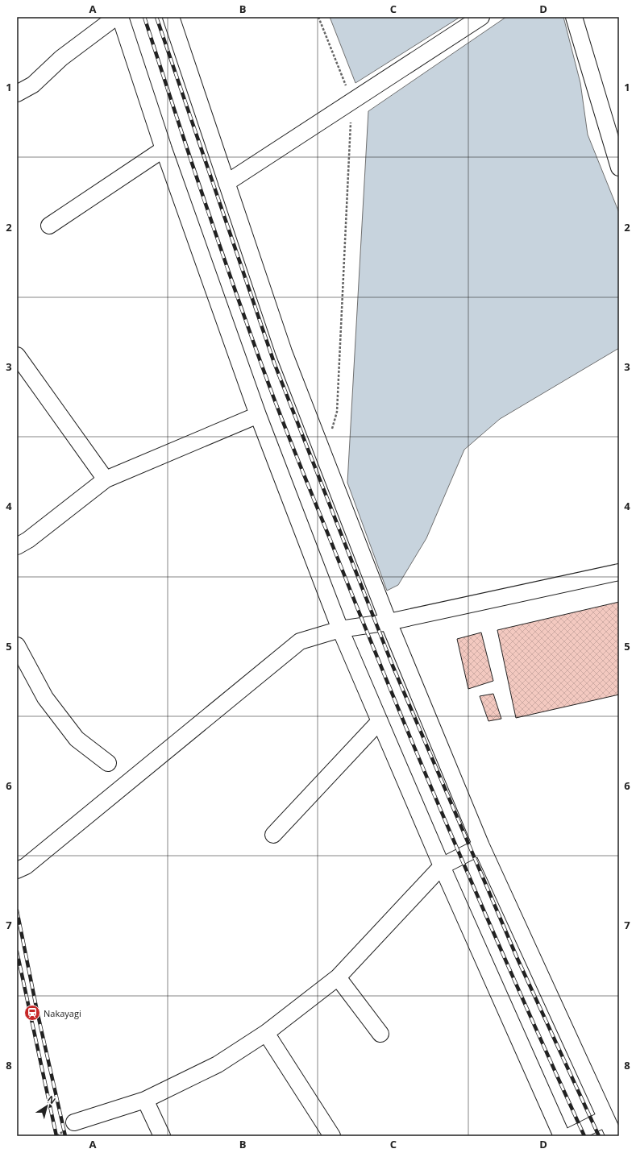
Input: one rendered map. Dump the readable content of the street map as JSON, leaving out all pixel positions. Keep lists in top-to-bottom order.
{
  "places": {
    "station": ["Nakayagi"]
  },
  "north": "top right",
  "grid": {
    "columns": [
      "A",
      "B",
      "C",
      "D"
    ],
    "rows": [
      "1",
      "2",
      "3",
      "4",
      "5",
      "6",
      "7",
      "8"
    ]
  }
}
